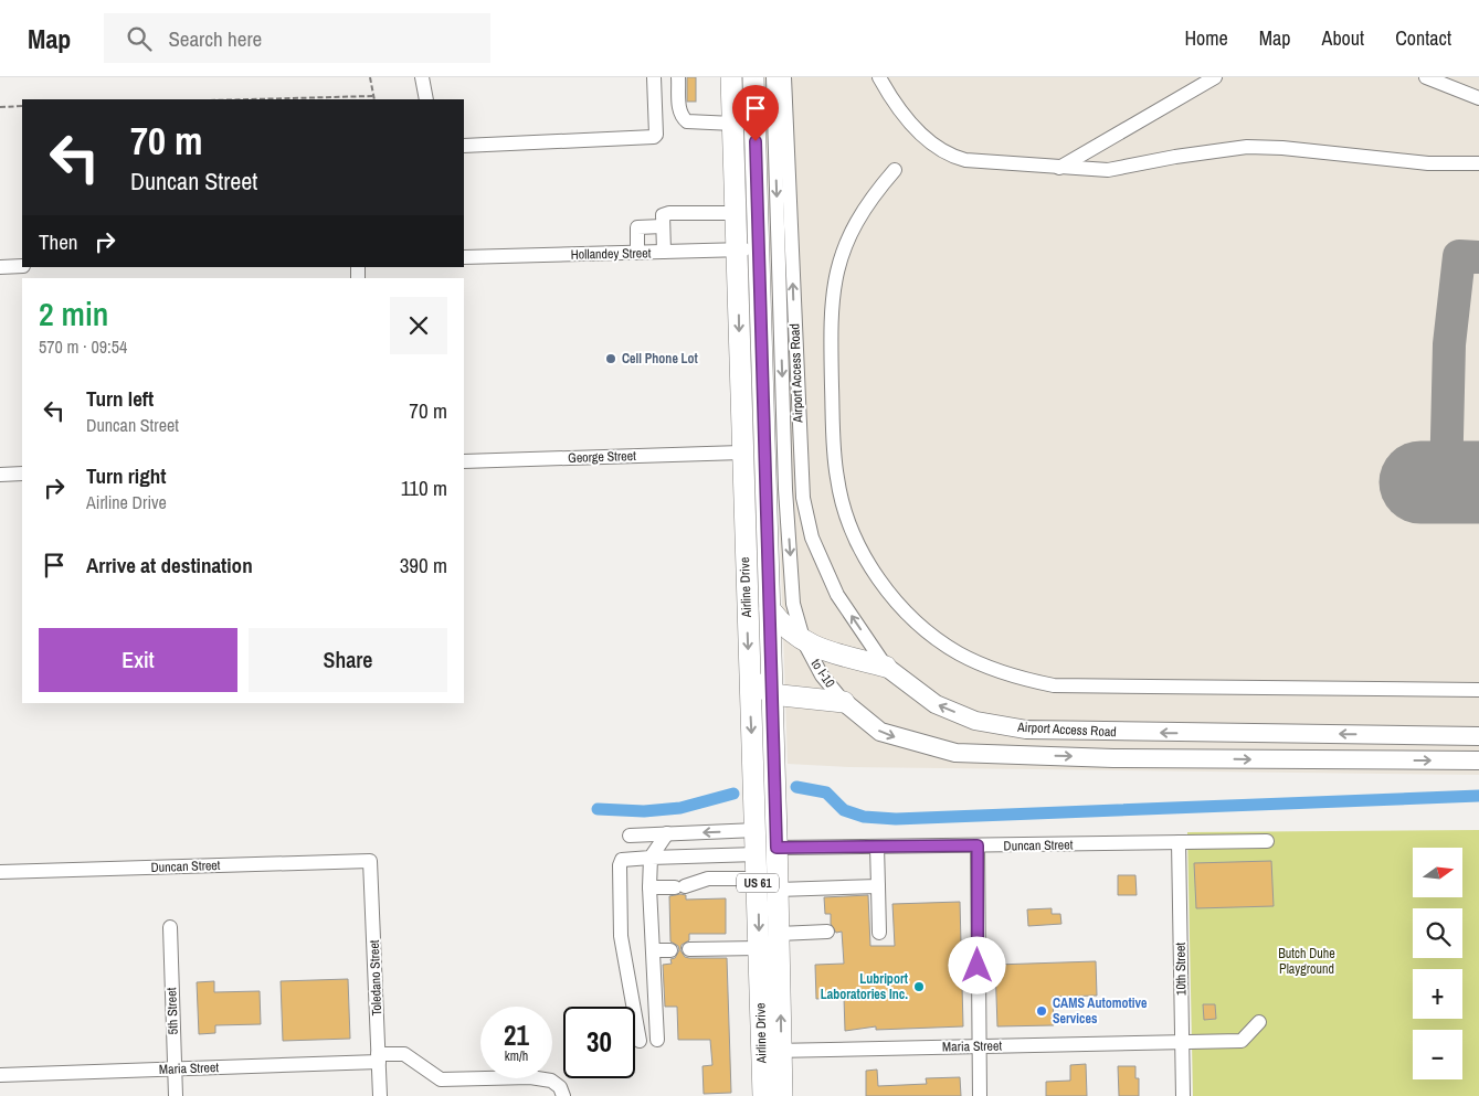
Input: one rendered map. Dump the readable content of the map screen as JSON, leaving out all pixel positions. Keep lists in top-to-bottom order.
{
  "streets": {
    "highway": ["Airline Drive", "US 61"],
    "main road": ["Airport Access Road"],
    "street": [
      "Hollandey Street",
      "George Street",
      "to I-10",
      "Duncan Street",
      "10th Street",
      "Toledano Street",
      "5th Street",
      "Maria Street"
    ]
  },
  "crossings": [
    ["Hollandey Street", "Airline Drive"],
    ["Airport Access Road", "to I-10"],
    ["George Street", "Airline Drive"],
    ["Airline Drive", "Duncan Street"],
    ["Airline Drive", "Maria Street"],
    ["Duncan Street", "10th Street"],
    ["Duncan Street", "Toledano Street"],
    ["10th Street", "Maria Street"],
    ["Toledano Street", "Maria Street"],
    ["5th Street", "Maria Street"]
  ],
  "parks": ["Butch Duhe Playground"],
  "places": ["Cell Phone Lot", "Lubriport Laboratories Inc.", "CAMS Automotive Services"],
  "north": "right",
  "page": {
    "header": "Map",
    "search": "Search here",
    "nav": [
      "Home",
      "Map",
      "About",
      "Contact"
    ],
    "turn": ["70 m", "Duncan Street"],
    "then": "Then",
    "heading": ["2 min", "570 m · 09:54"],
    "list": [
      {
        "name": "Turn left",
        "note": "Duncan Street",
        "value": "70 m"
      },
      {
        "name": "Turn right",
        "note": "Airline Drive",
        "value": "110 m"
      },
      {
        "name": "Arrive at destination",
        "value": "390 m"
      }
    ],
    "buttons": ["Exit", "Share"],
    "map_buttons": ["+", "−"],
    "speed": "21 km/h",
    "limit": "30"
  }
}
